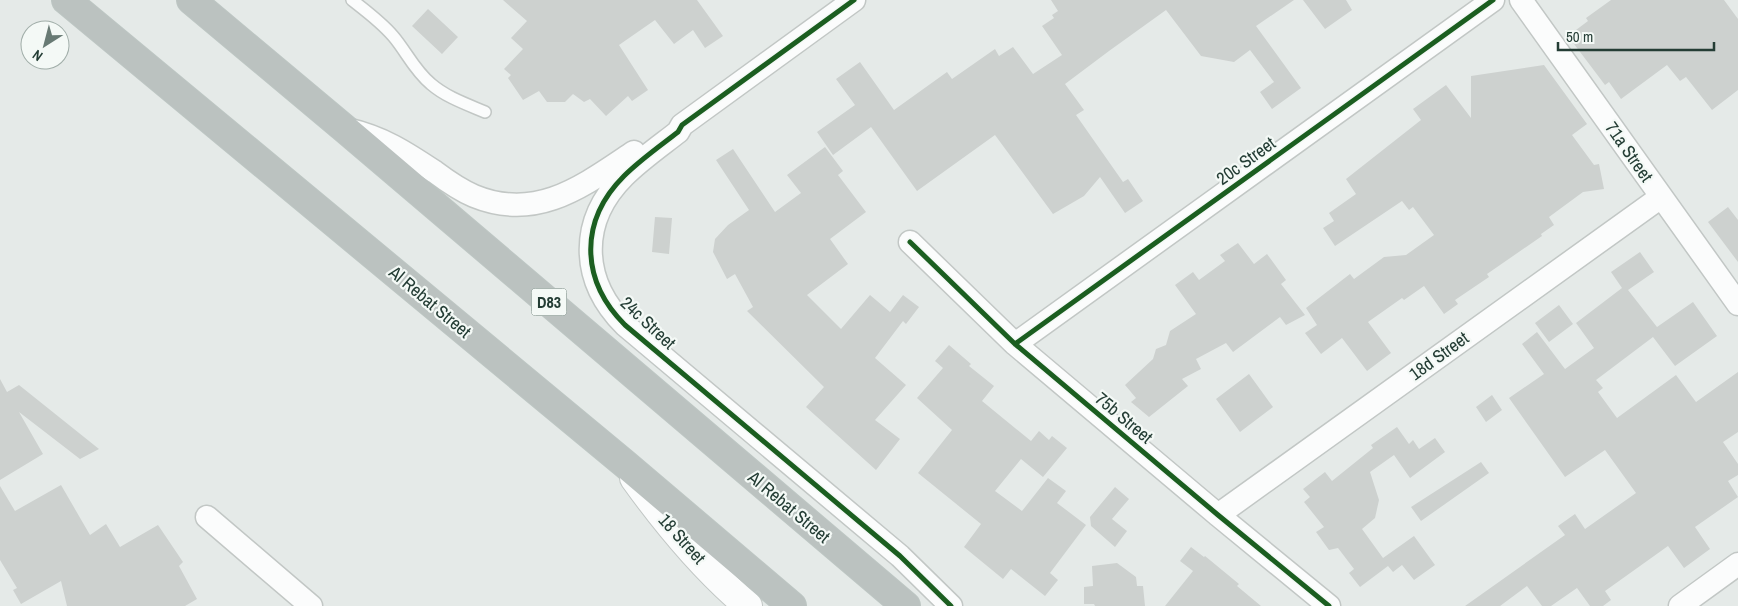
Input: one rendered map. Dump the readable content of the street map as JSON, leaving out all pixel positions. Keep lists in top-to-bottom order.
{
  "streets": {
    "highway": ["Al Rebat Street", "D83"],
    "street": [
      "71a Street",
      "20c Street",
      "24c Street",
      "18d Street",
      "75b Street",
      "18 Street"
    ]
  },
  "crossings": [
    ["71a Street", "18d Street"],
    ["20c Street", "75b Street"],
    ["Al Rebat Street", "24c Street"],
    ["Al Rebat Street", "18 Street"],
    ["18d Street", "75b Street"]
  ],
  "scale_bar": "50 m",
  "north": "bottom left"
}
